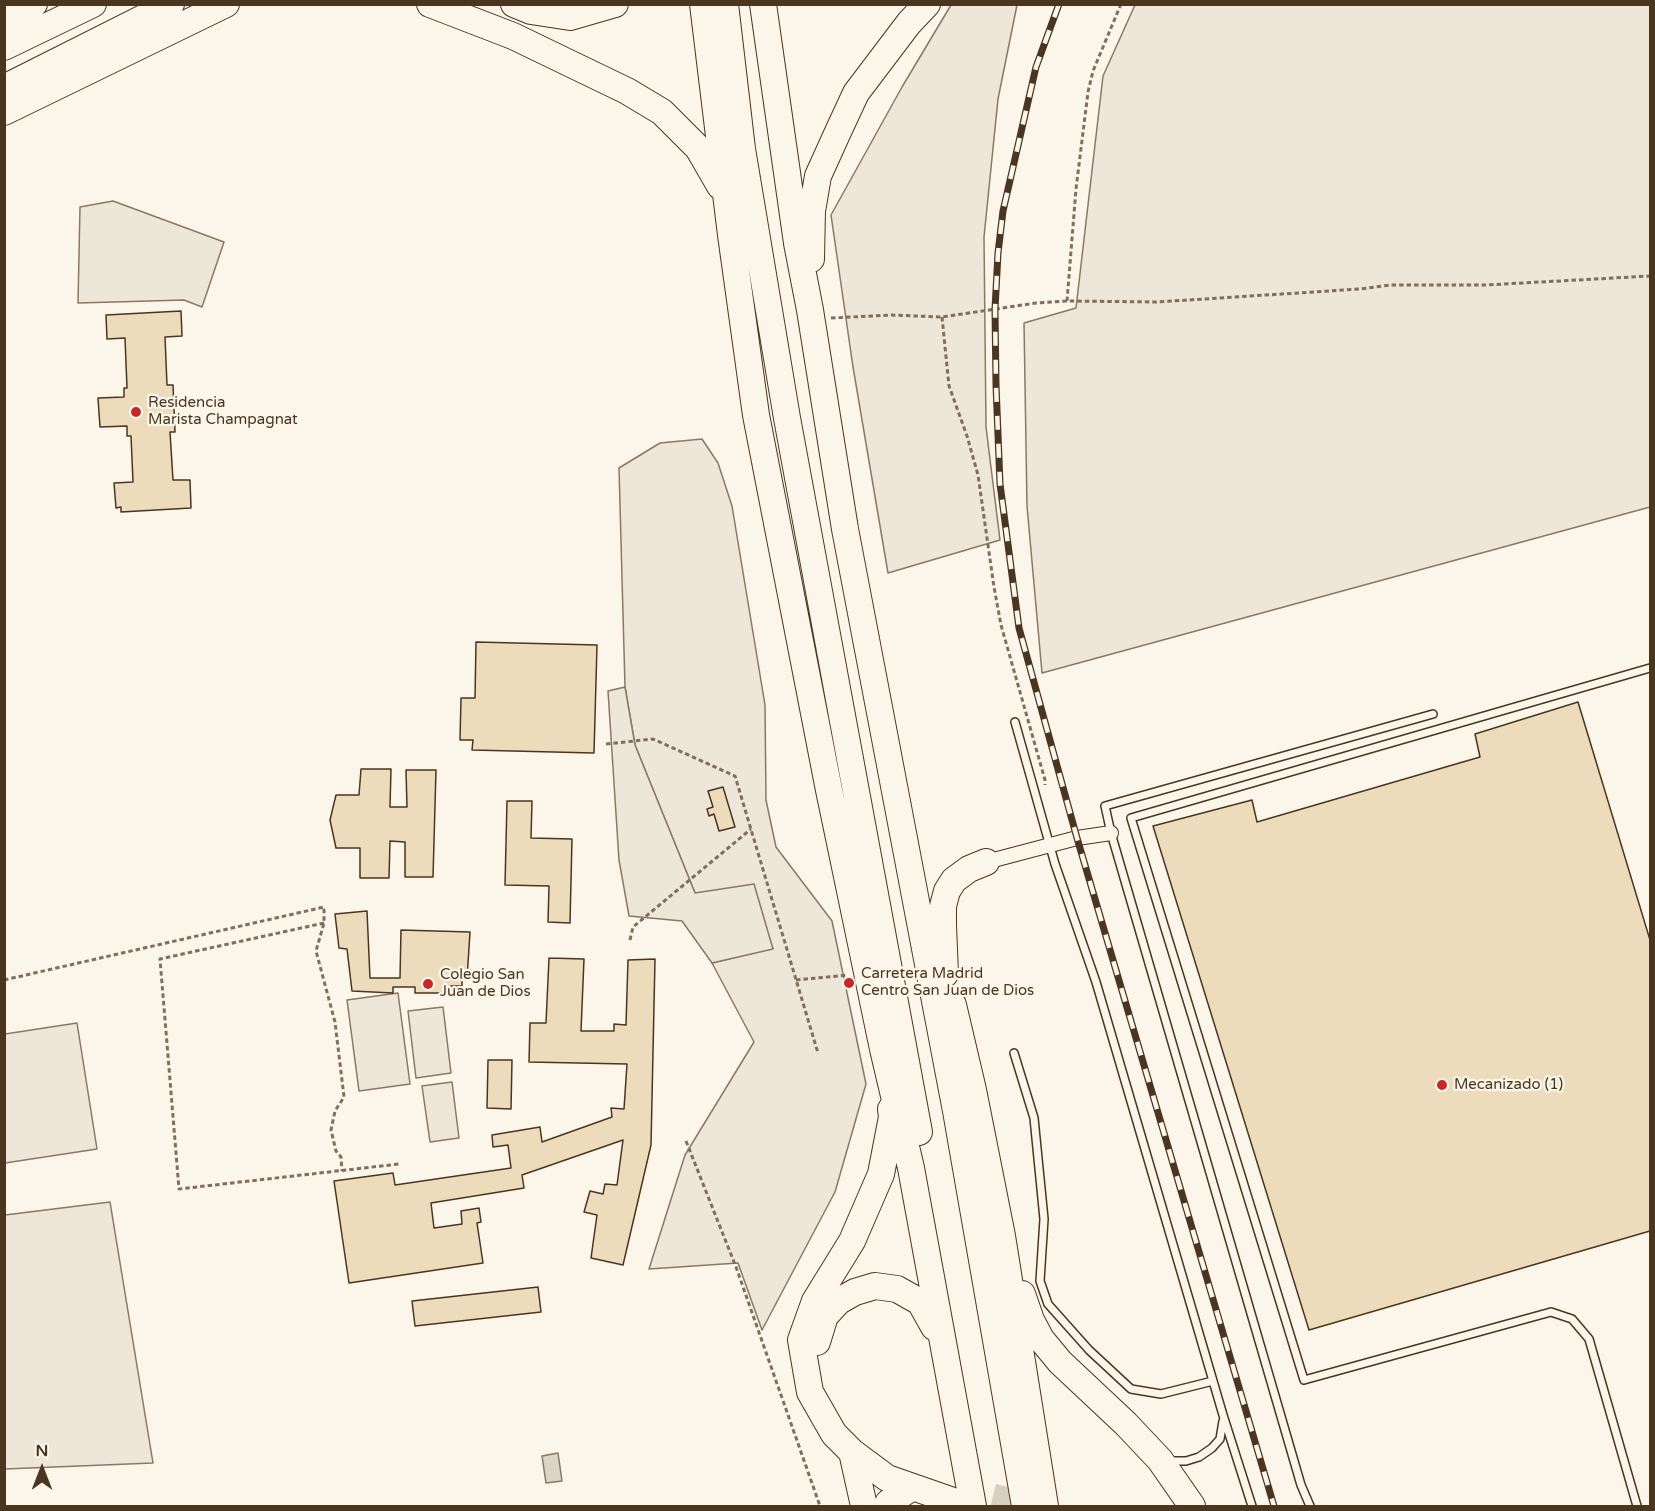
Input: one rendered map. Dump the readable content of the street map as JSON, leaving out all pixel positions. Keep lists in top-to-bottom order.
{
  "places": [
    "Residencia Marista Champagnat",
    "Carretera Madrid Centro San Juan de Dios",
    "Colegio San Juan de Dios",
    "Mecanizado (1)"
  ],
  "north": "top"
}
